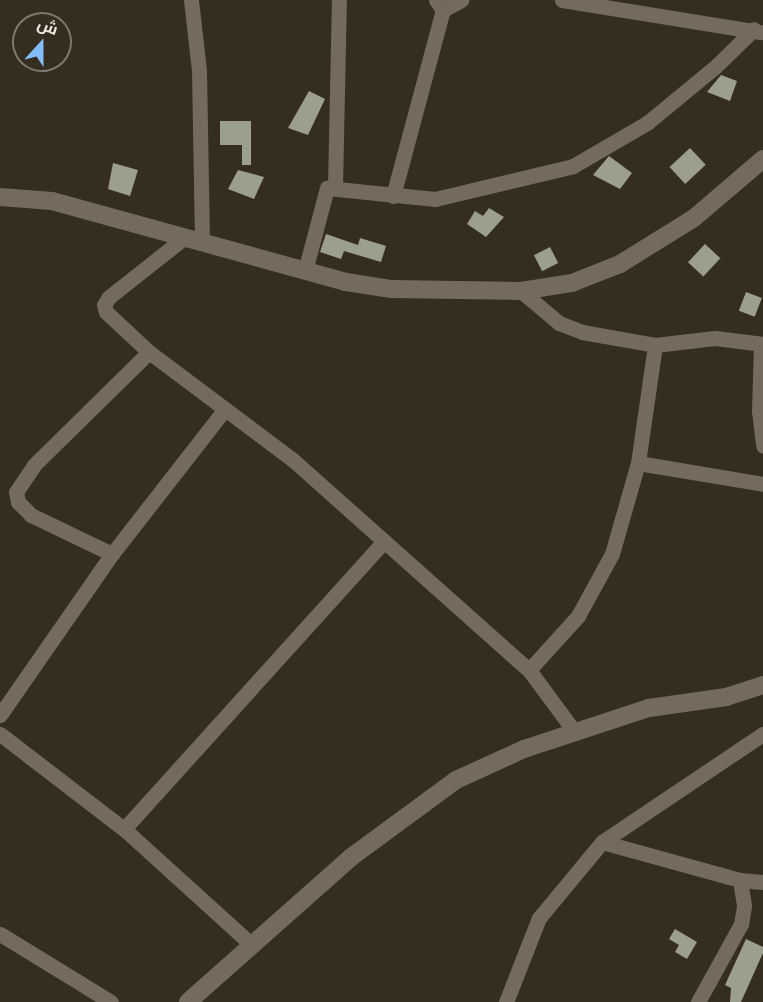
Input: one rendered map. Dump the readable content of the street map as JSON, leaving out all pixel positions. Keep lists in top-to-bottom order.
{
  "north": "top"
}
